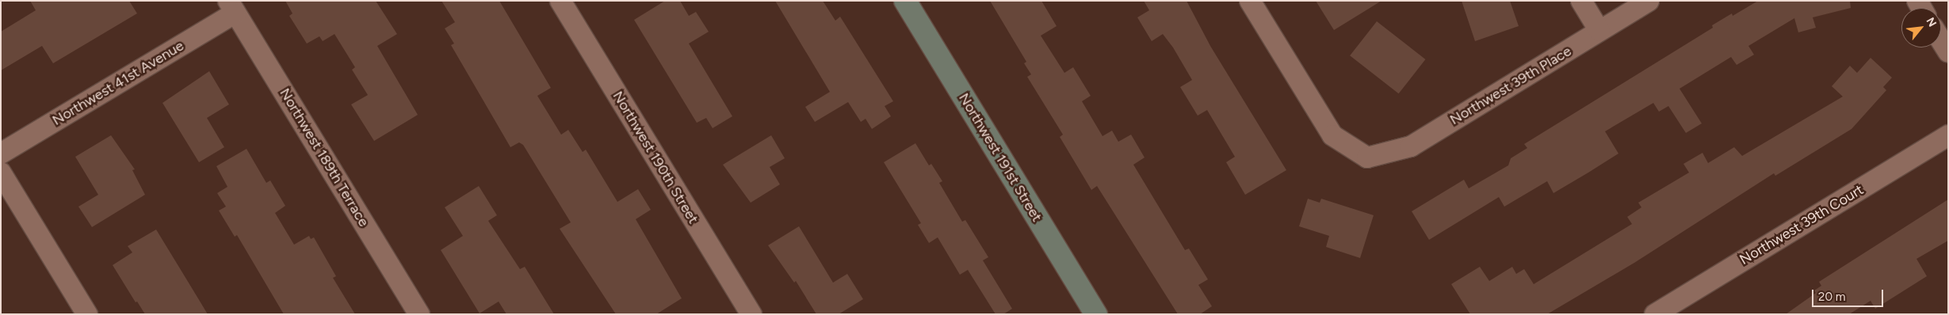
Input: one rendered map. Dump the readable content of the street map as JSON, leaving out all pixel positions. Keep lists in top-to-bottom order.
{
  "streets": {
    "street": [
      "Northwest 41st Avenue",
      "Northwest 39th Place",
      "Northwest 189th Terrace",
      "Northwest 190th Street",
      "Northwest 191st Street",
      "Northwest 39th Court"
    ]
  },
  "crossings": [
    ["Northwest 41st Avenue", "Northwest 189th Terrace"]
  ],
  "scale_bar": "20 m",
  "north": "top right"
}
